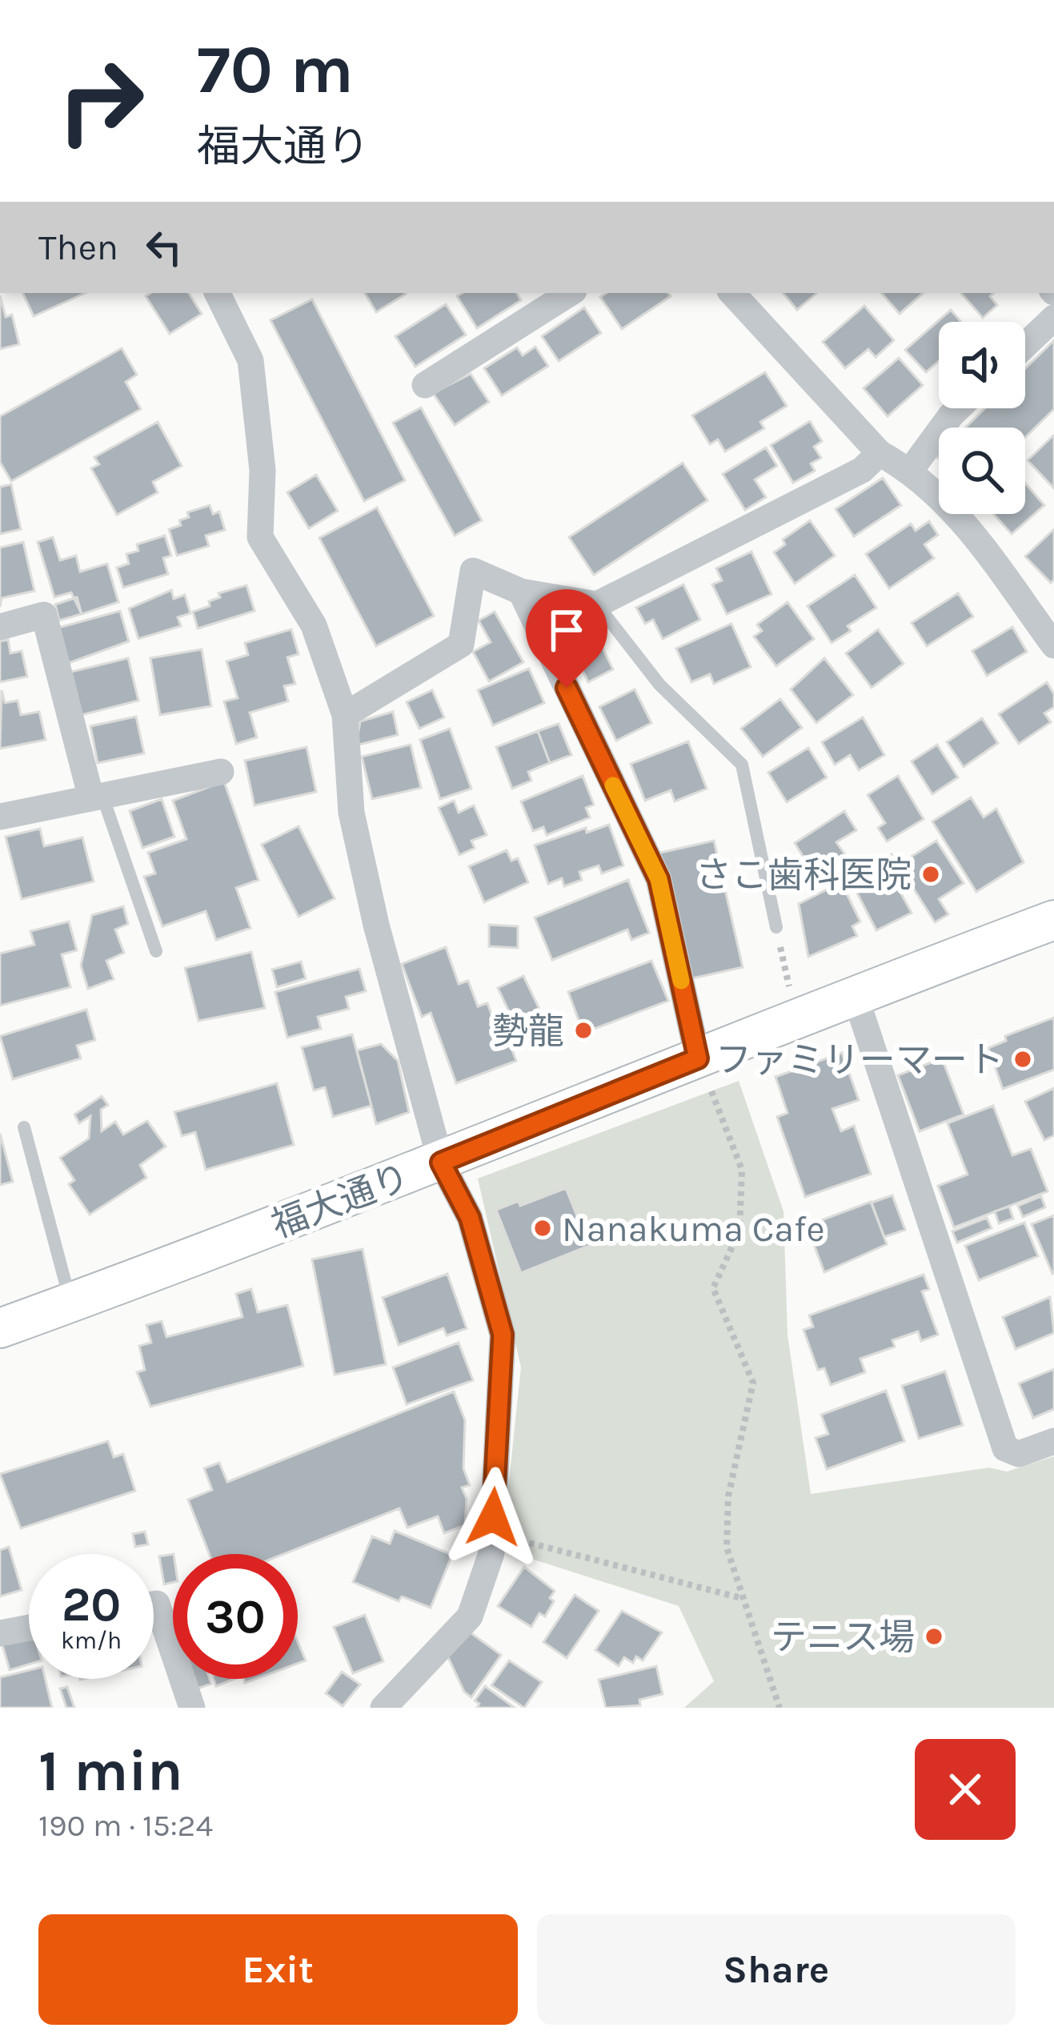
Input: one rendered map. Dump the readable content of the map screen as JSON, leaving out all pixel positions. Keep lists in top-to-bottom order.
{
  "streets": {
    "street": ["福大通り"]
  },
  "places": [
    "さこ歯科医院",
    "勢龍",
    "ファミリーマート",
    "Nanakuma Cafe",
    "テニス場"
  ],
  "page": {
    "turn": ["70 m", "福大通り"],
    "then": "Then",
    "speed": "20 km/h",
    "limit": "30",
    "heading": ["1 min", "190 m · 15:24"],
    "buttons": ["Exit", "Share"]
  }
}
